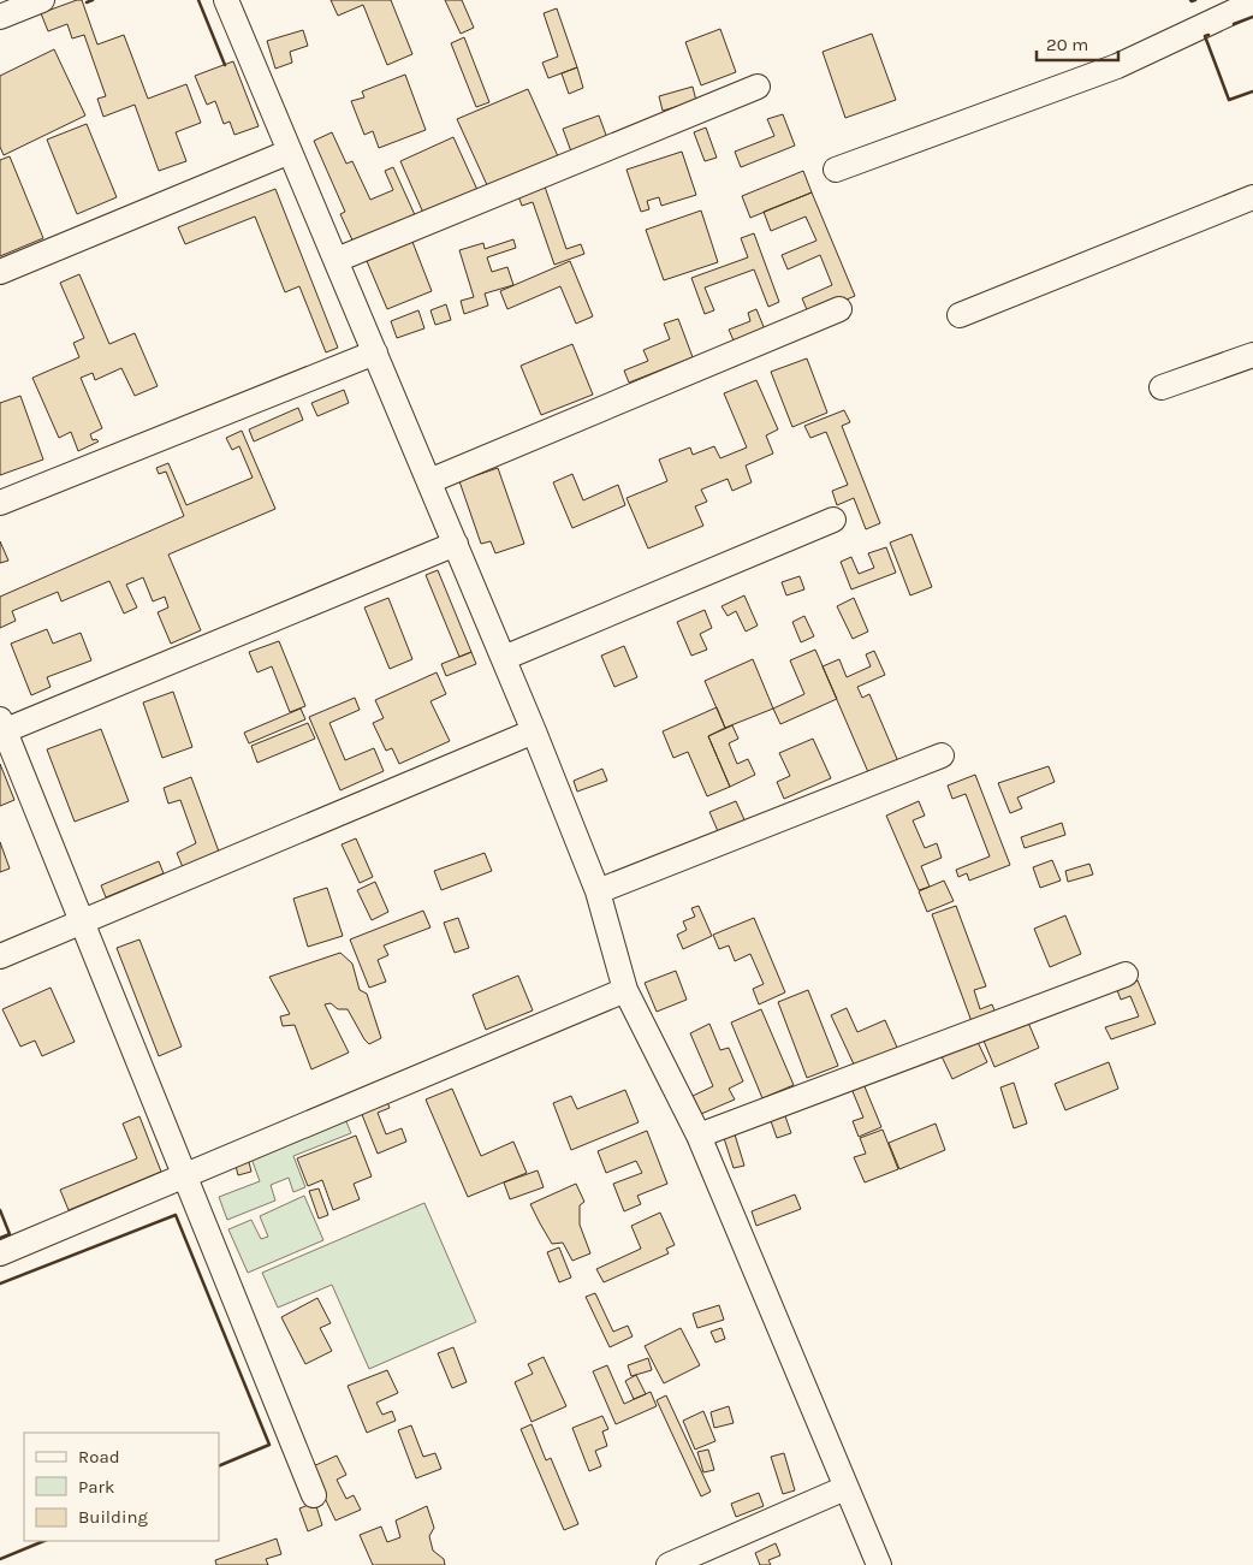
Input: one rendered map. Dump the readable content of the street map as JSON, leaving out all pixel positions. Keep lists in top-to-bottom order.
{
  "legend": ["Road", "Park", "Building"],
  "scale_bar": "20 m"
}
